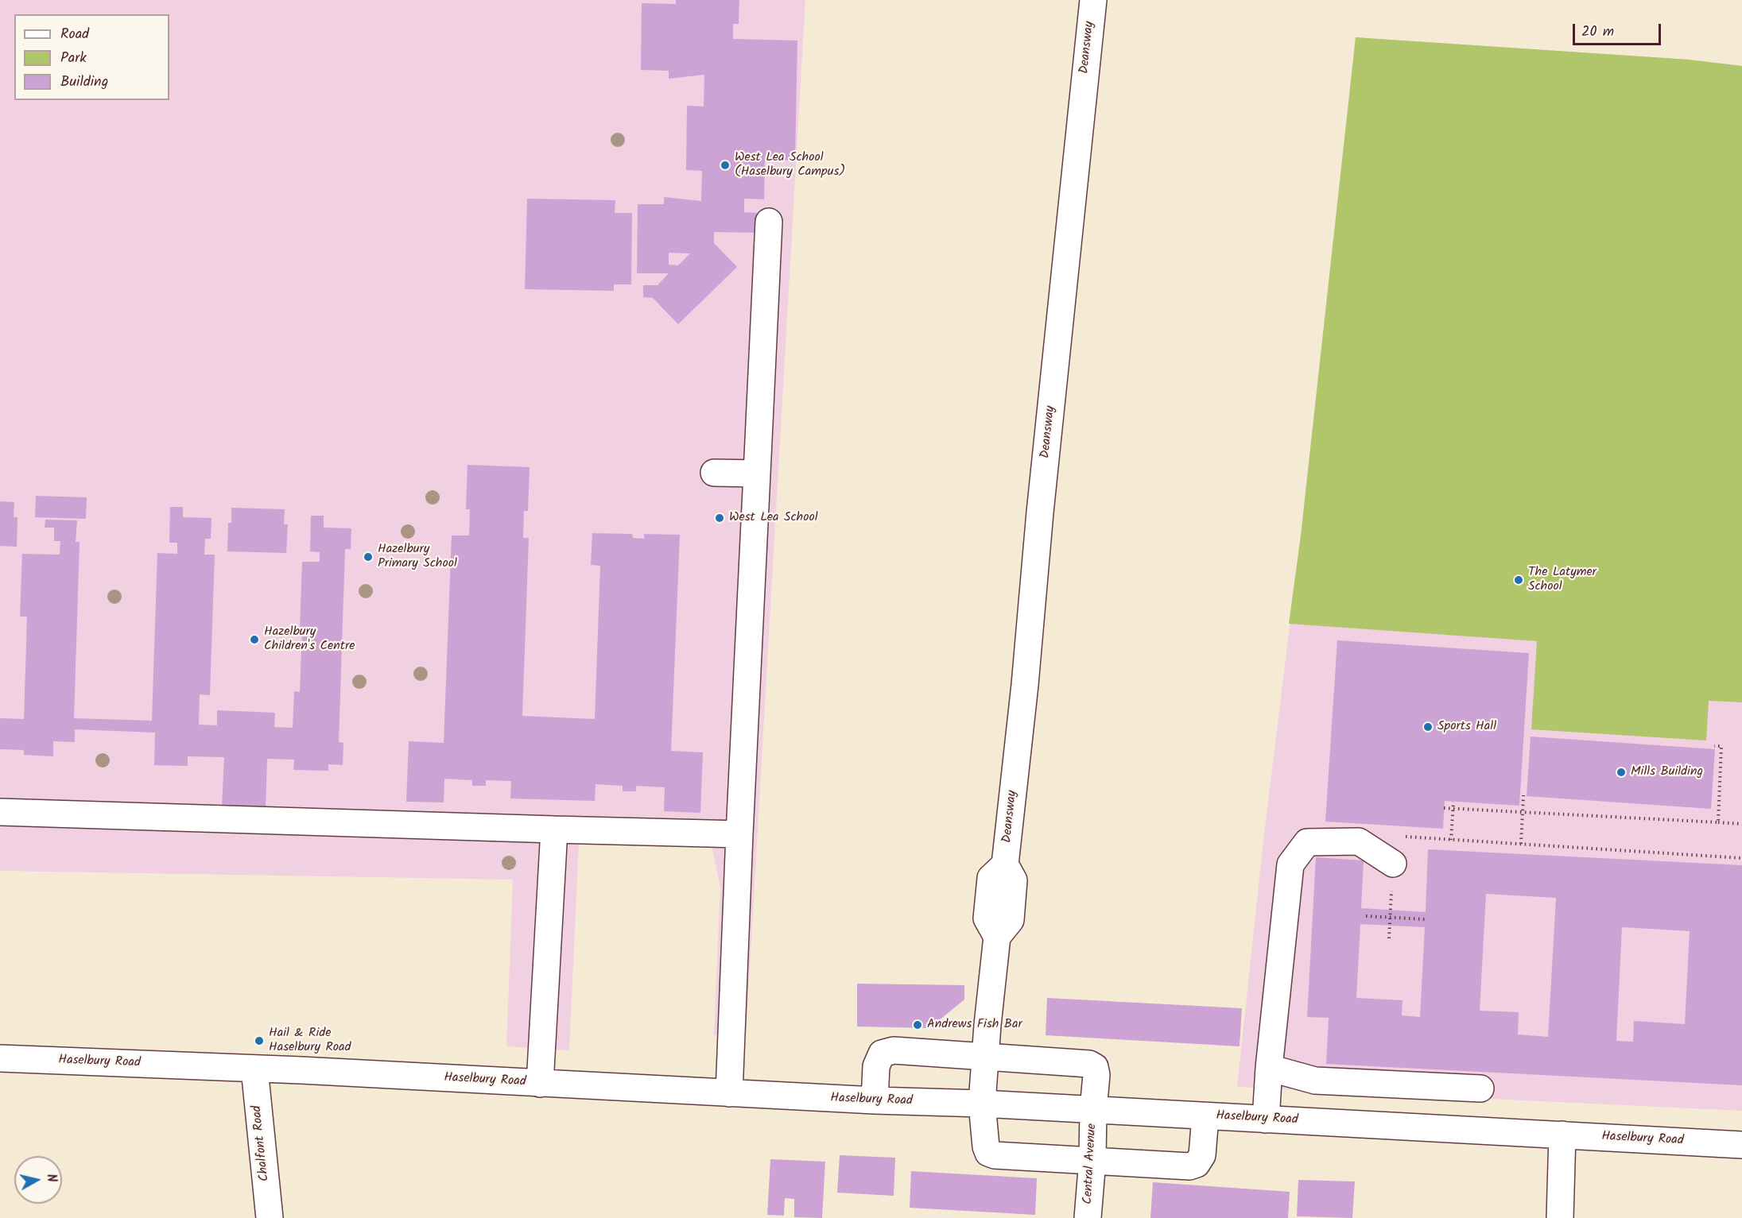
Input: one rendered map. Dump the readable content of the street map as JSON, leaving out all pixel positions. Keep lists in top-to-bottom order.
{
  "streets": {
    "street": [
      "Deansway",
      "Haselbury Road",
      "Chalfont Road",
      "Central Avenue"
    ]
  },
  "crossings": [
    ["Deansway", "Haselbury Road"],
    ["Deansway", "Central Avenue"],
    ["Haselbury Road", "Chalfont Road"],
    ["Haselbury Road", "Central Avenue"]
  ],
  "places": [
    "West Lea School (Haselbury Campus)",
    "West Lea School",
    "Hazelbury Primary School",
    "The Latymer School",
    "Hazelbury Children's Centre",
    "Sports Hall",
    "Mills Building",
    "Andrews Fish Bar",
    "Hail & Ride Haselbury Road"
  ],
  "legend": ["Road", "Park", "Building"],
  "scale_bar": "20 m",
  "north": "right"
}
